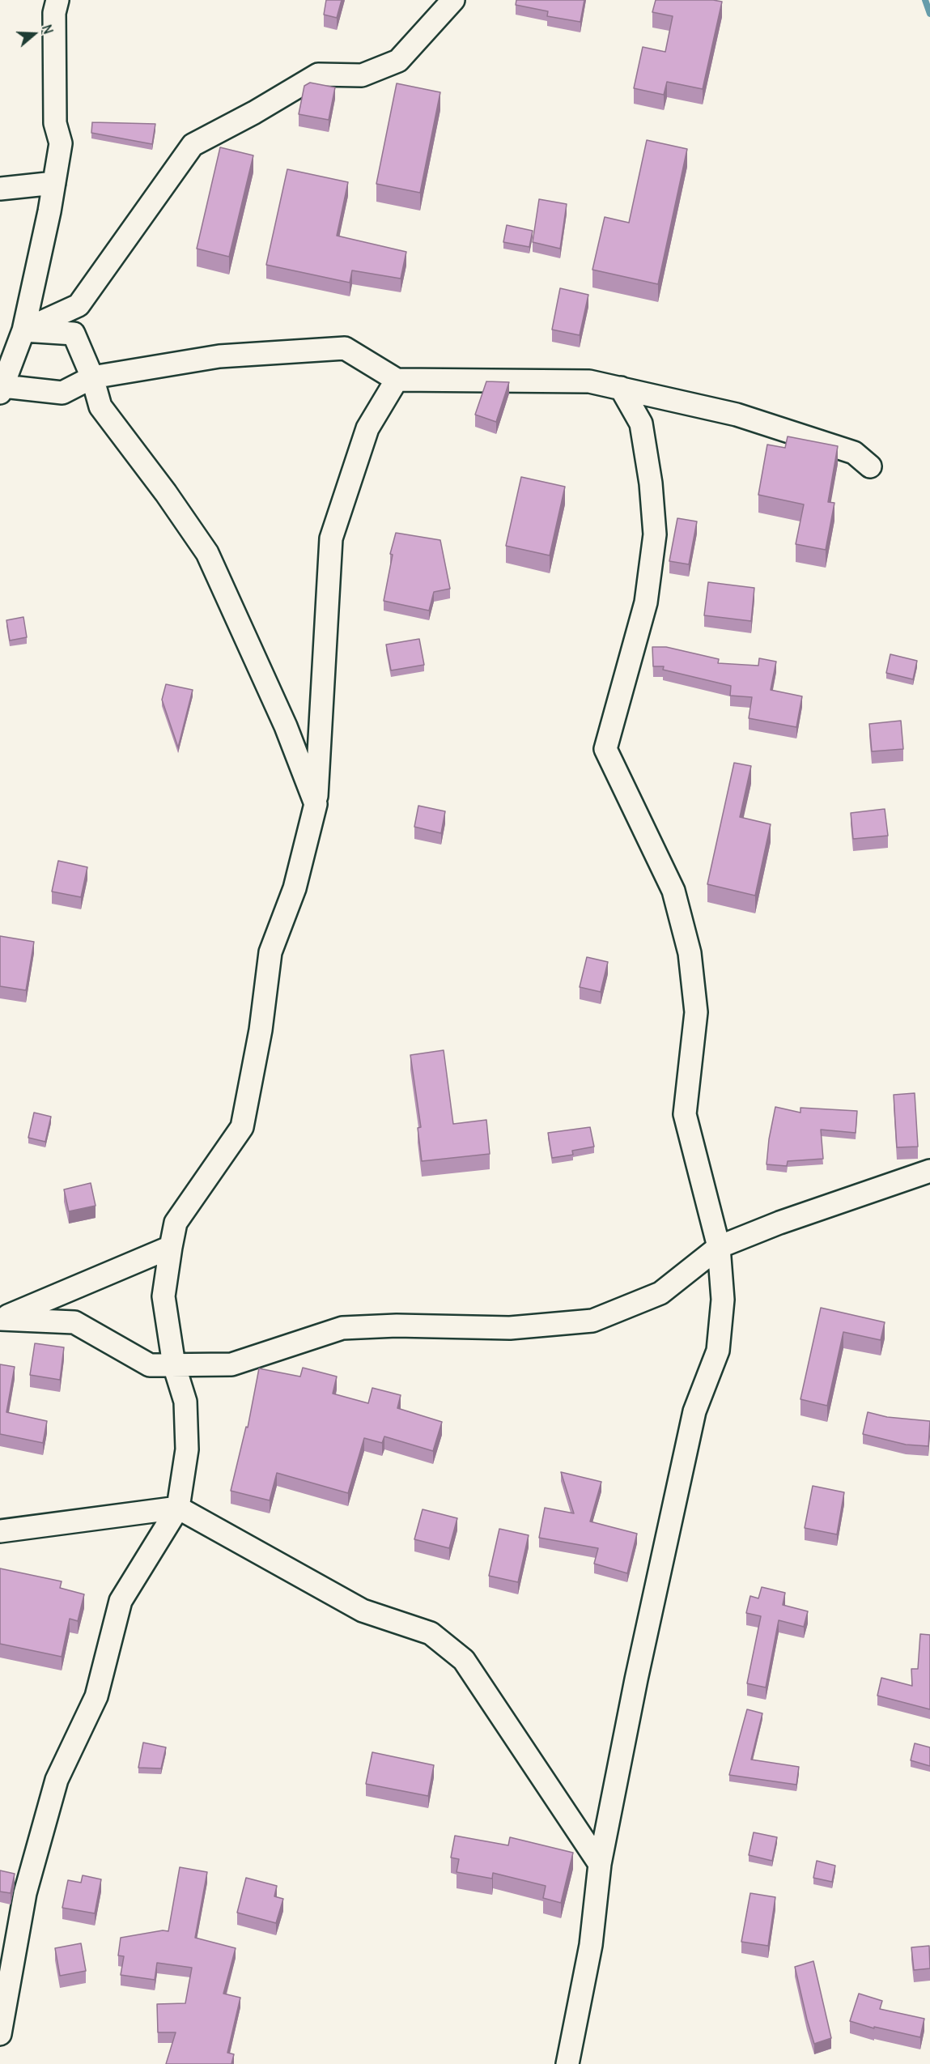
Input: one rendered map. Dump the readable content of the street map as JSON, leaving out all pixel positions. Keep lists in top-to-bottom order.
{
  "north": "right"
}
